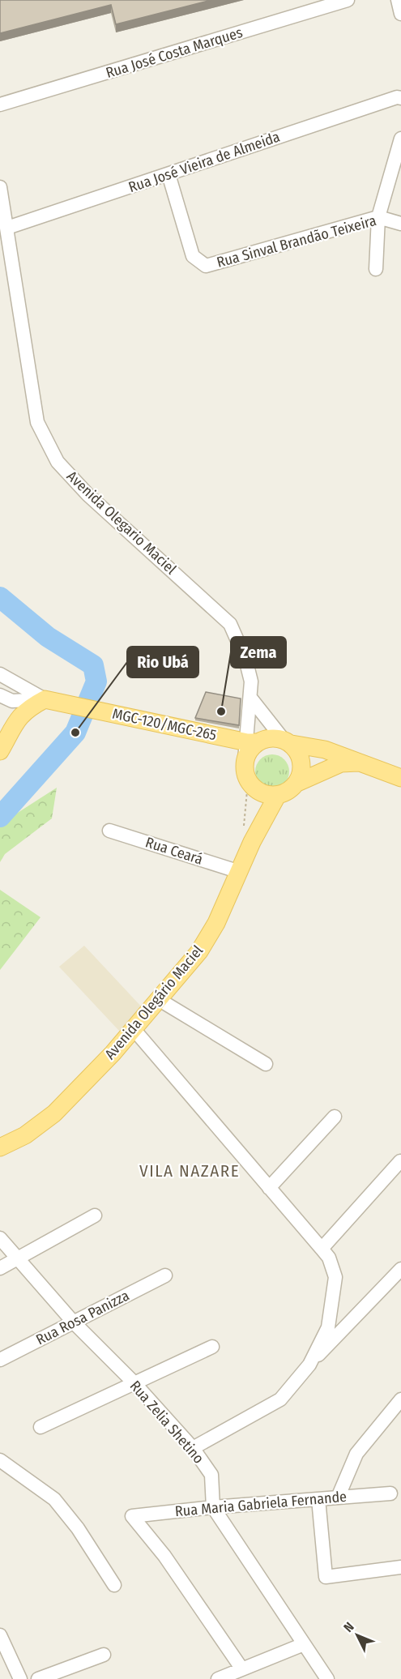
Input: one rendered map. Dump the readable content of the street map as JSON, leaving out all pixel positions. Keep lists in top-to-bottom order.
{
  "streets": {
    "main road": ["MGC-120/MGC-265", "Avenida Olegário Maciel"],
    "street": [
      "Rua José Costa Marques",
      "Rua José Vieira de Almeida",
      "Rua Sinval Brandão Teixeira",
      "Avenida Olegario Maciel",
      "Rua Ceará",
      "Rua Rosa Panizza",
      "Rua Zelia Shetino",
      "Rua Maria Gabriela Fernande"
    ]
  },
  "crossings": [
    ["Rua José Vieira de Almeida", "Rua Sinval Brandão Teixeira"],
    ["Rua José Vieira de Almeida", "Avenida Olegario Maciel"],
    ["Avenida Olegario Maciel", "MGC-120/MGC-265"],
    ["Avenida Olegario Maciel", "Avenida Olegário Maciel"],
    ["MGC-120/MGC-265", "Avenida Olegário Maciel"],
    ["Rua Ceará", "Avenida Olegário Maciel"],
    ["Rua Rosa Panizza", "Rua Zelia Shetino"],
    ["Rua Zelia Shetino", "Rua Maria Gabriela Fernande"]
  ],
  "districts": ["VILA NAZARE"],
  "places": ["Zema", "Rio Ubá"],
  "north": "top left"
}
